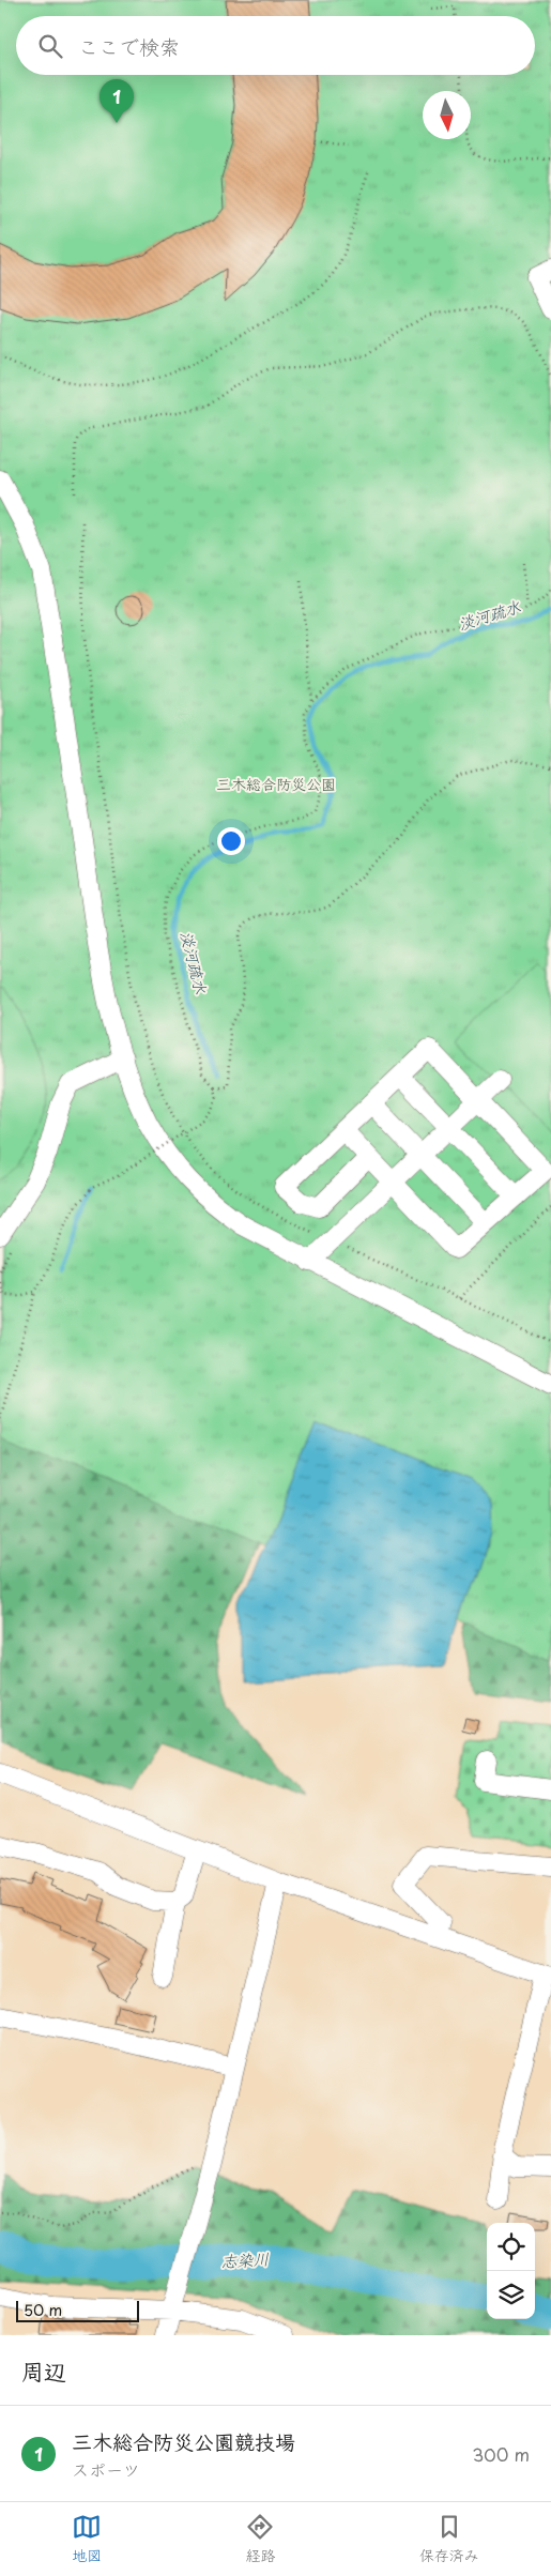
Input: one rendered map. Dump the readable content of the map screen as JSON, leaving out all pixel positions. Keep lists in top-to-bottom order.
{
  "water": ["淡河疏水", "志染川"],
  "parks": ["三木総合防災公園"],
  "scale_bar": "50 m",
  "north": "bottom",
  "page": {
    "search": "ここで検索",
    "pins": "1",
    "scale": "50 m",
    "heading": "周辺",
    "list": [
      {
        "mark": "1",
        "name": "三木総合防災公園競技場",
        "note": "スポーツ",
        "value": "300 m"
      }
    ],
    "nav": ["地図", "経路", "保存済み"]
  }
}
